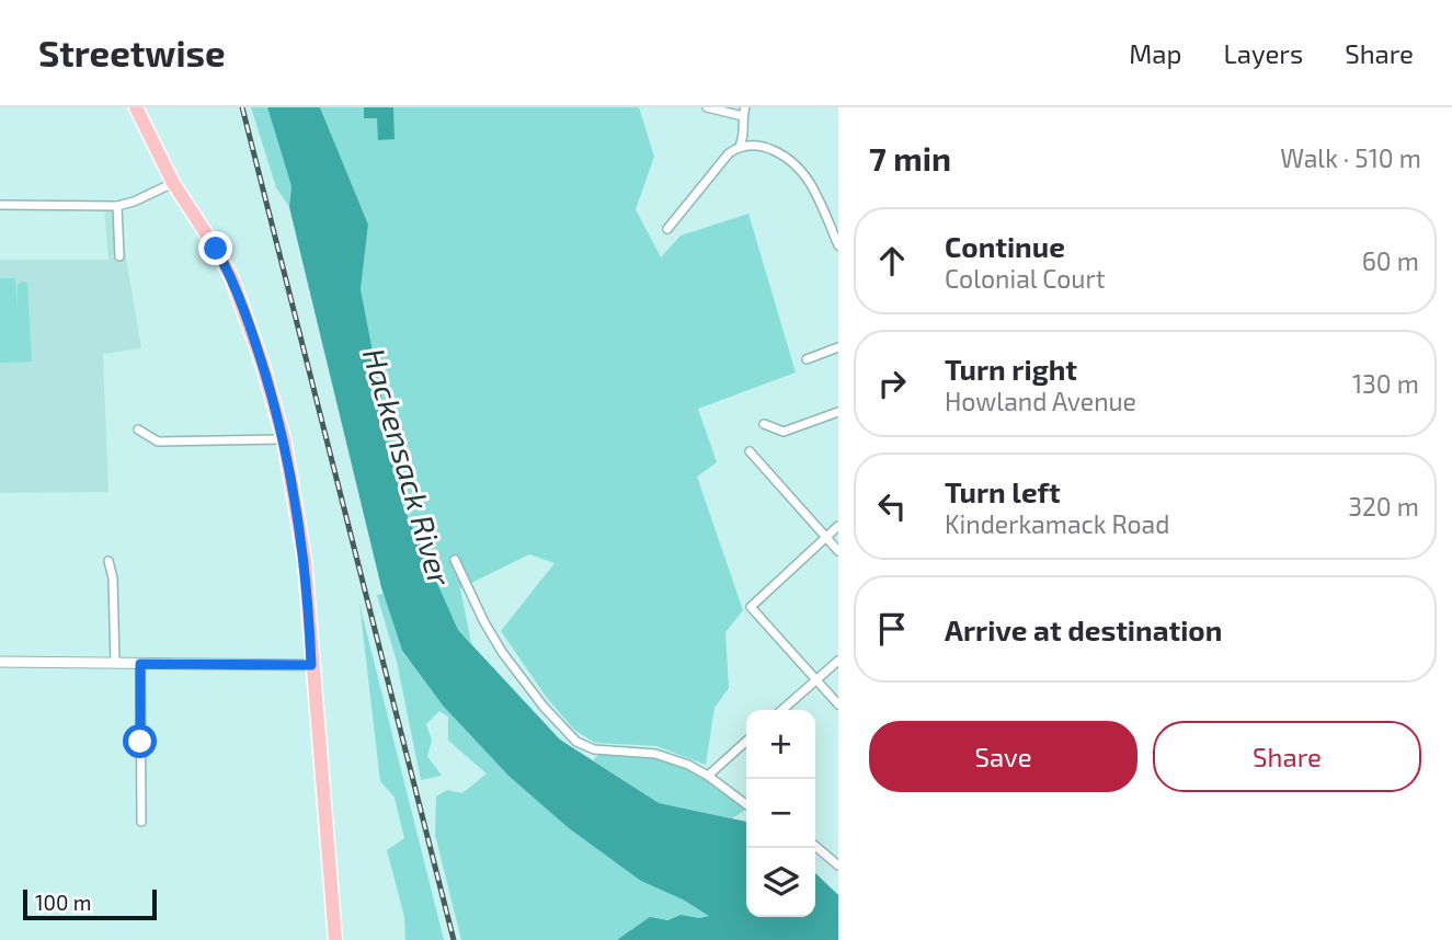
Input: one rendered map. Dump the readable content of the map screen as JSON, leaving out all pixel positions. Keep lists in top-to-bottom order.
{
  "water": ["Hackensack River"],
  "scale_bar": "100 m",
  "page": {
    "header": "Streetwise",
    "nav": ["Map", "Layers", "Share"],
    "heading": ["7 min", "Walk · 510 m"],
    "list": [
      ["Continue", "Colonial Court", "60 m"],
      ["Turn right", "Howland Avenue", "130 m"],
      ["Turn left", "Kinderkamack Road", "320 m"],
      "Arrive at destination"
    ],
    "buttons": ["Save", "Share"],
    "map_buttons": ["+", "−"],
    "scale": "100 m"
  }
}
